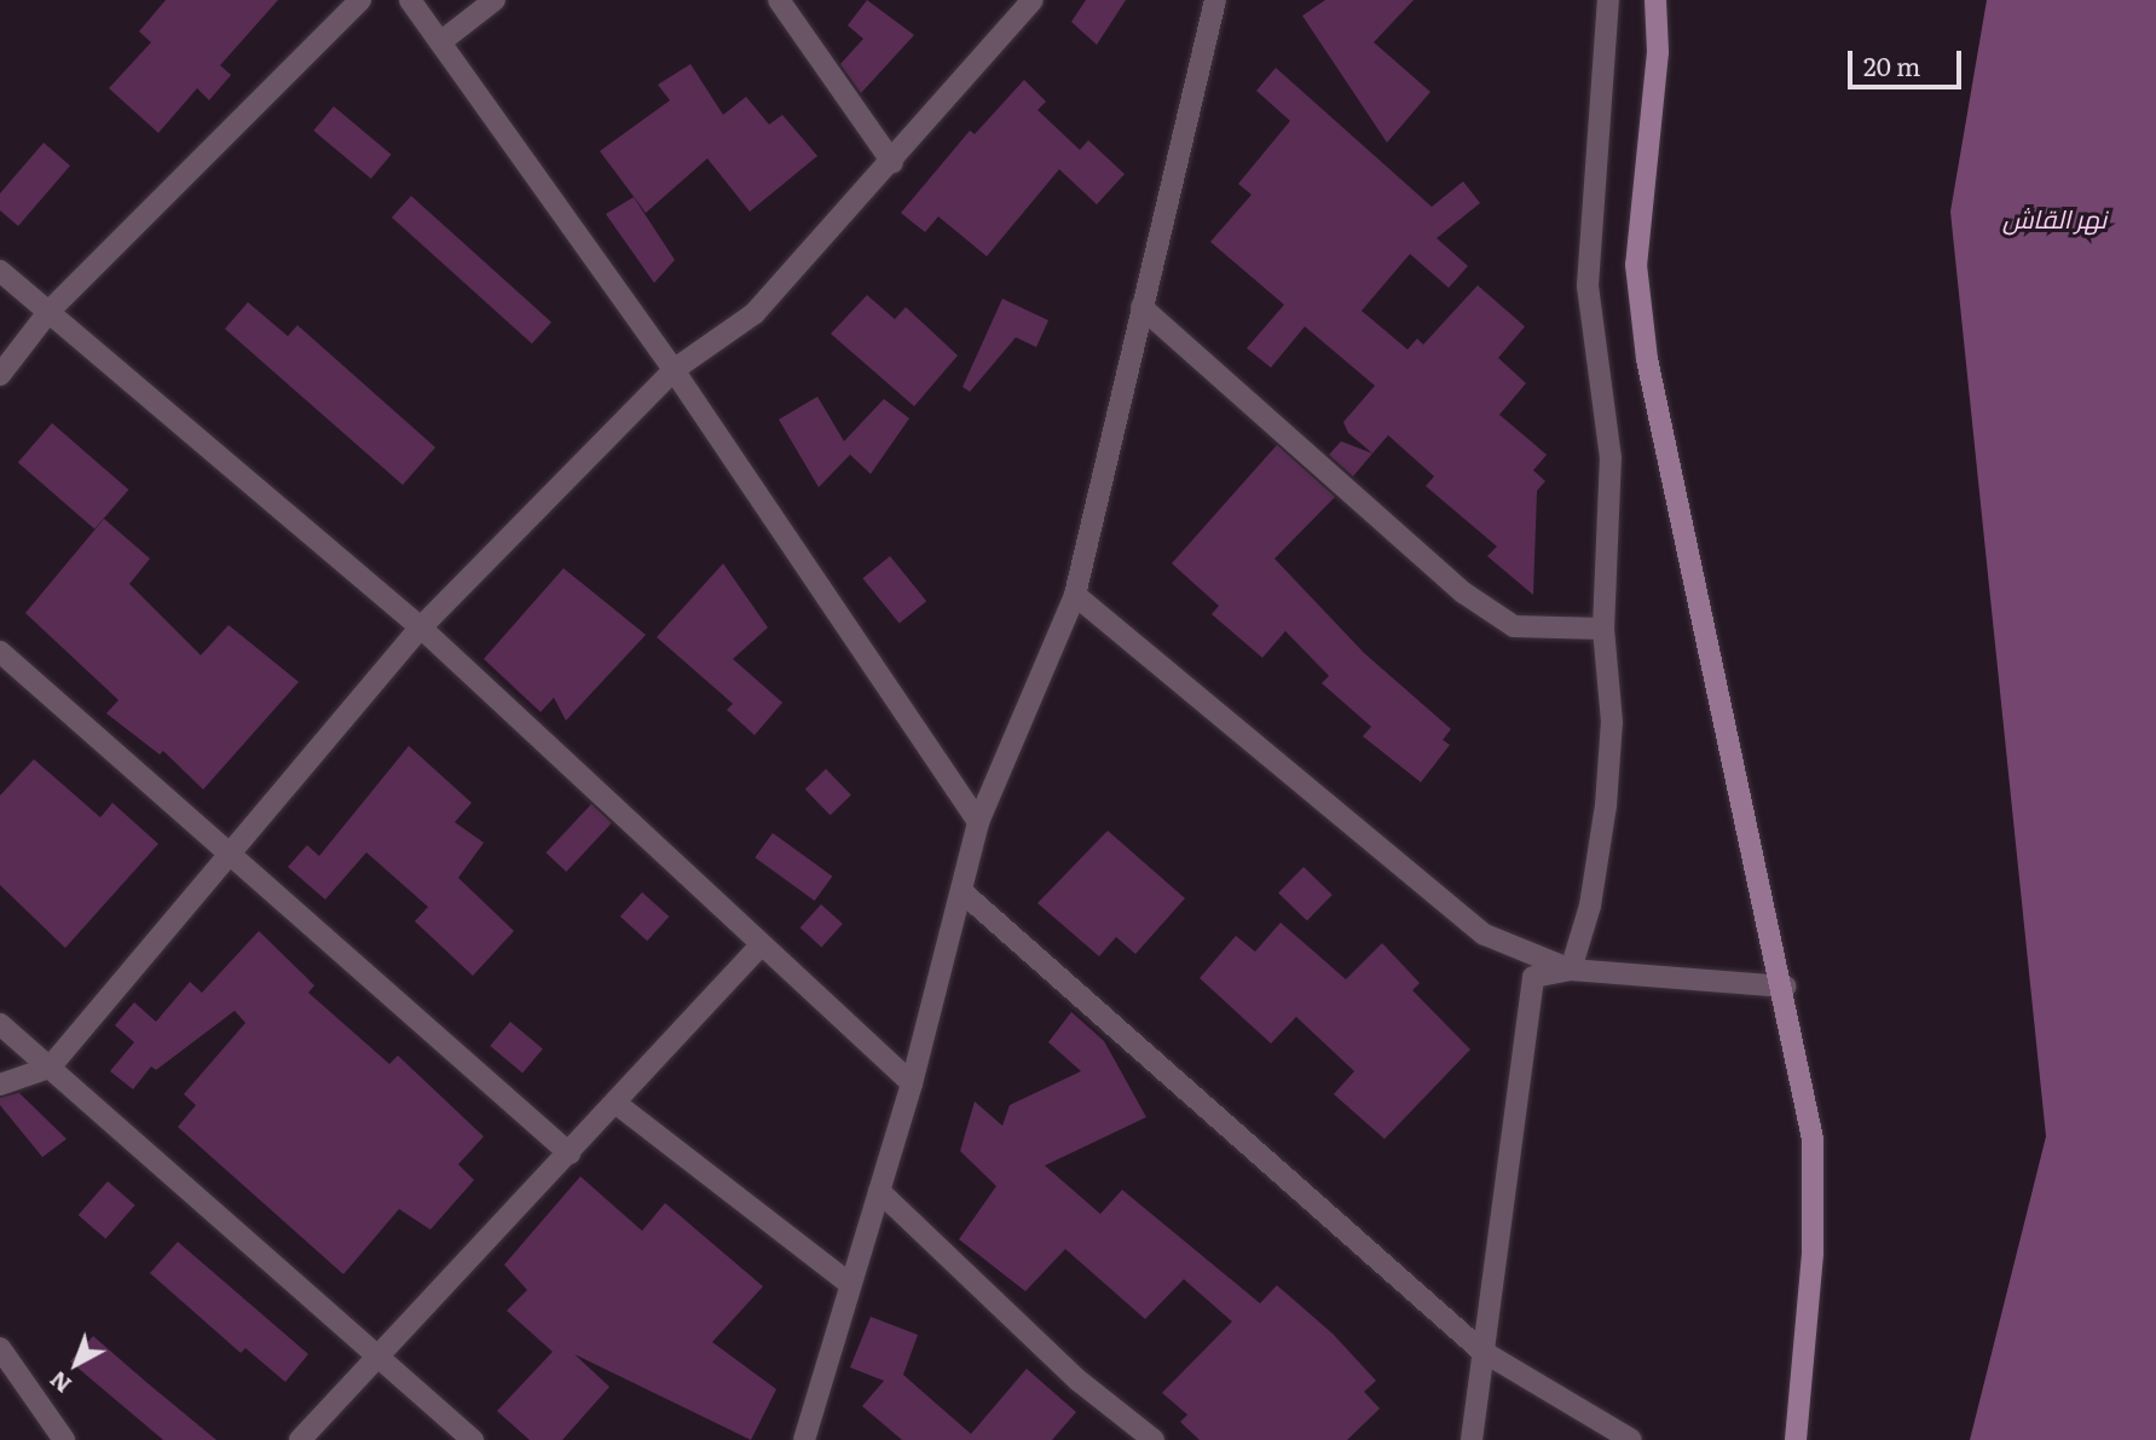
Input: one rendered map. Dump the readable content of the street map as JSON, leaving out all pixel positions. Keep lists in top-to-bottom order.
{
  "water": ["نهر القاش"],
  "scale_bar": "20 m",
  "north": "bottom left"
}
